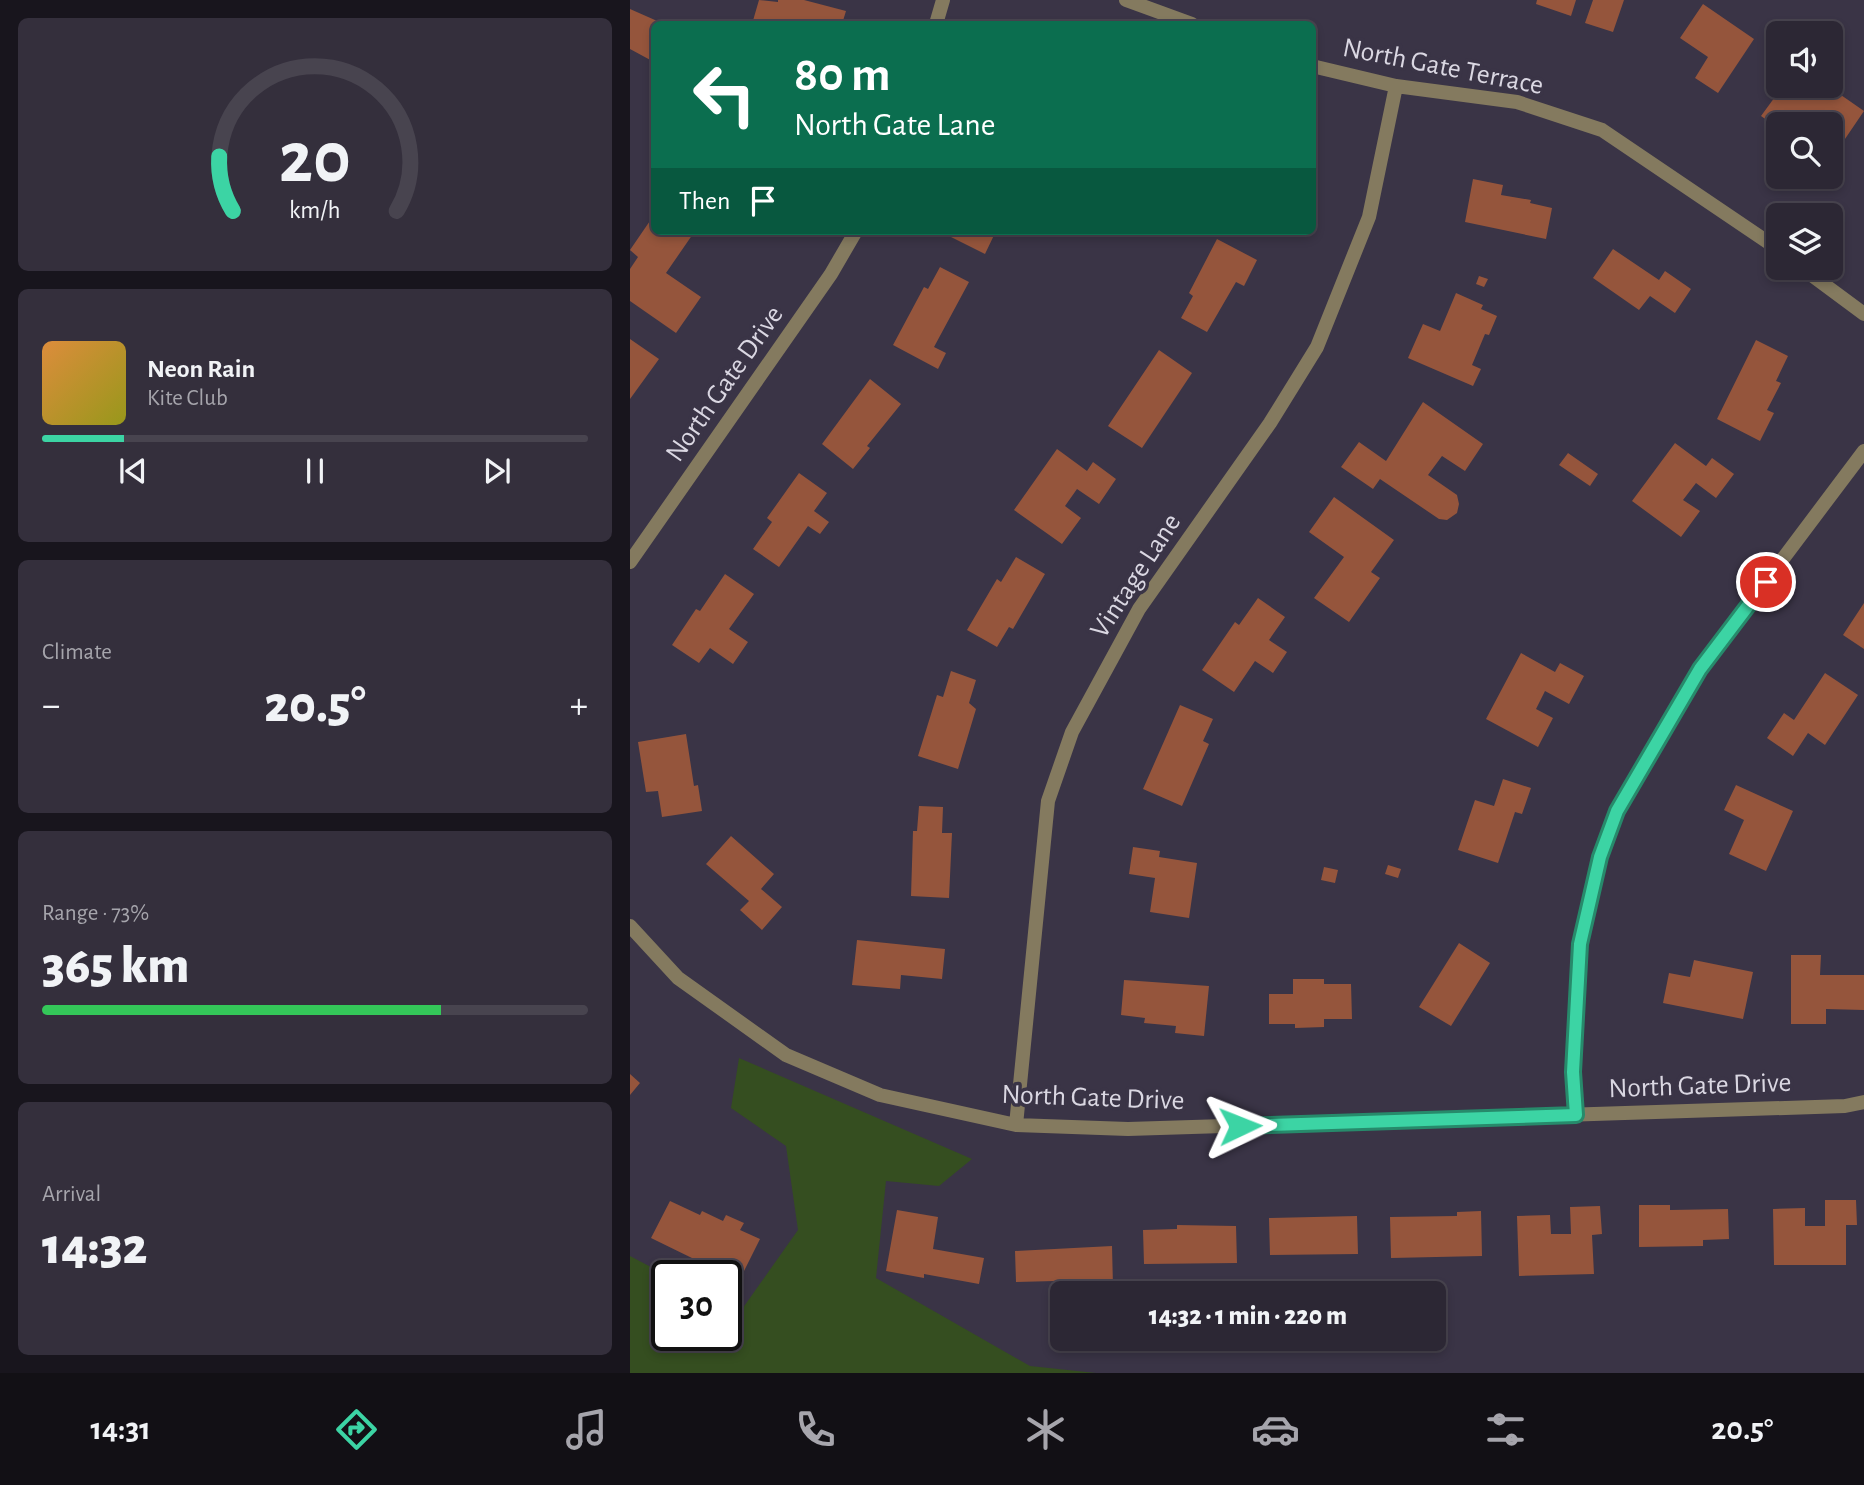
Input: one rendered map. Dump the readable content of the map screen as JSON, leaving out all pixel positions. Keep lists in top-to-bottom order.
{
  "streets": {
    "street": ["North Gate Terrace", "North Gate Drive", "Vintage Lane"]
  },
  "crossings": [
    ["North Gate Terrace", "Vintage Lane"],
    ["North Gate Drive", "Vintage Lane"]
  ],
  "page": {
    "turn": ["80 m", "North Gate Lane"],
    "then": "Then",
    "song": ["Neon Rain", "Kite Club"],
    "tile": [
      "Climate",
      ["Range · 73%", "365 km"],
      ["Arrival", "14:32"]
    ],
    "heat": ["−", "20.5°", "+"],
    "limit": "30",
    "trip": "14:32 · 1 min · 220 m",
    "tabs": ["14:31", "20.5°"],
    "gauge": ["20", "km/h"]
  }
}
